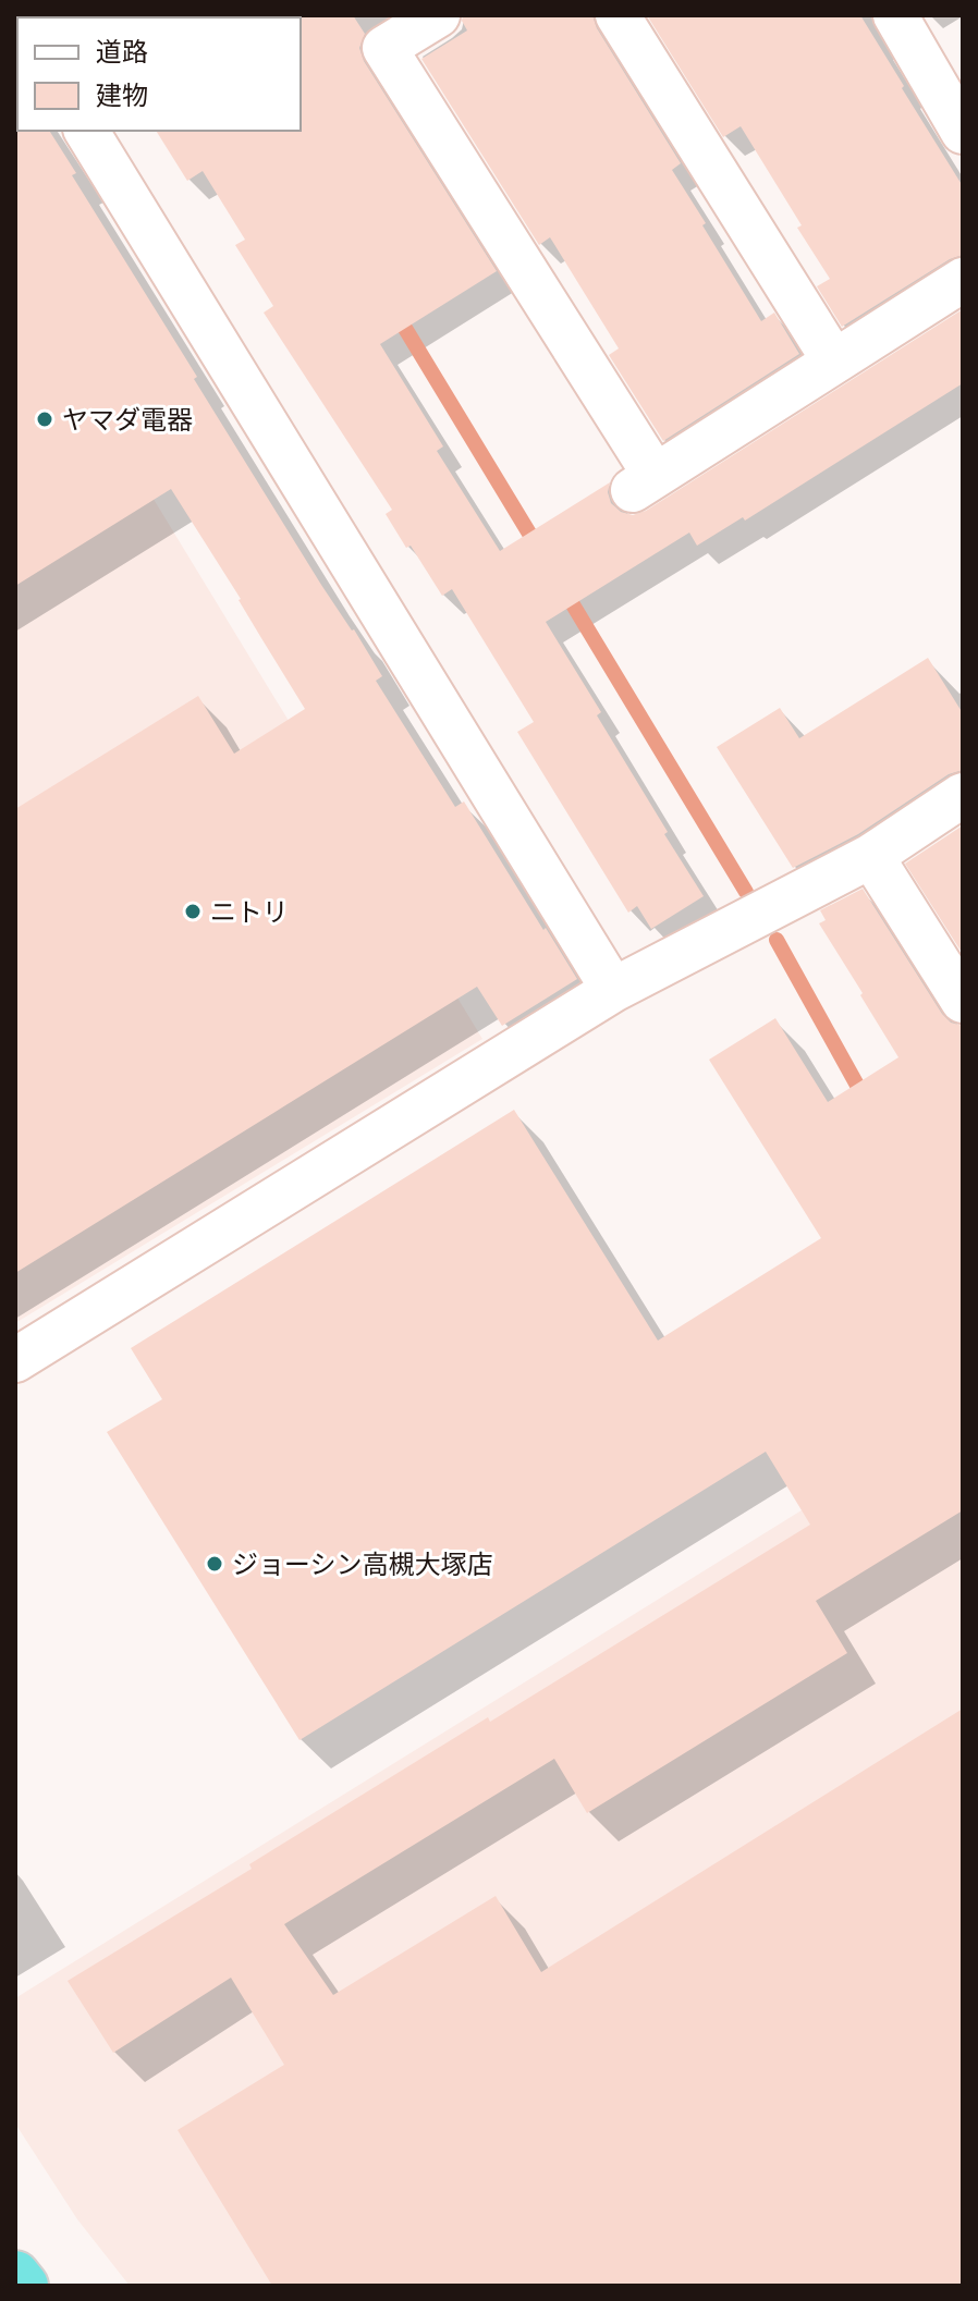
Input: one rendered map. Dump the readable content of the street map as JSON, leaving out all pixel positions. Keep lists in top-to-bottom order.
{
  "places": ["ヤマダ電器", "ニトリ", "ジョーシン高槻大塚店"],
  "legend": ["道路", "建物"]
}
